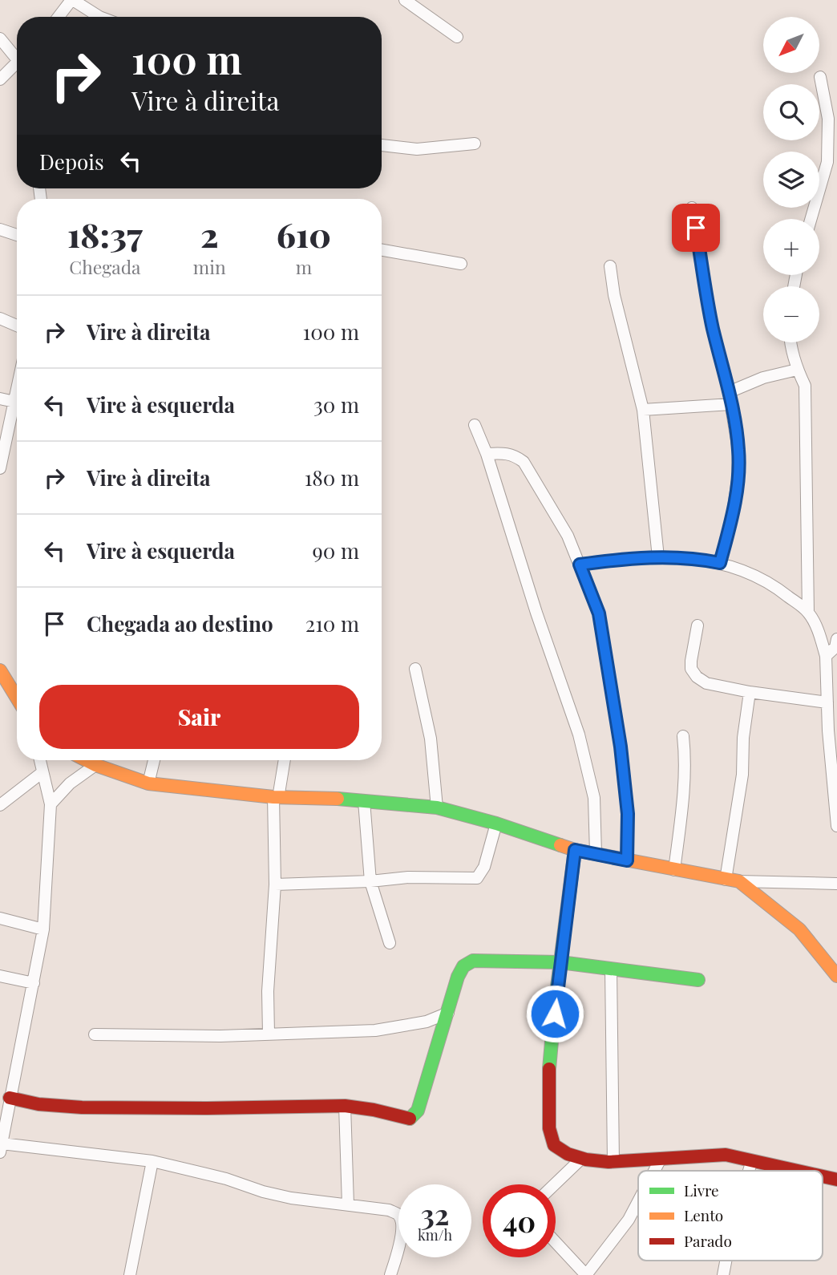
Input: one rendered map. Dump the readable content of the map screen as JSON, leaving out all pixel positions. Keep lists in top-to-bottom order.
{
  "legend": ["Livre", "Lento", "Parado"],
  "north": "bottom left",
  "page": {
    "map_buttons": ["+", "−"],
    "turn": ["100 m", "Vire à direita"],
    "then": "Depois",
    "eta": [
      "18:37",
      "Chegada",
      "2",
      "min",
      "610",
      "m"
    ],
    "list": [
      {
        "name": "Vire à direita",
        "value": "100 m"
      },
      {
        "name": "Vire à esquerda",
        "value": "30 m"
      },
      {
        "name": "Vire à direita",
        "value": "180 m"
      },
      {
        "name": "Vire à esquerda",
        "value": "90 m"
      },
      {
        "name": "Chegada ao destino",
        "value": "210 m"
      }
    ],
    "buttons": "Sair",
    "speed": "32 km/h",
    "limit": "40"
  }
}
